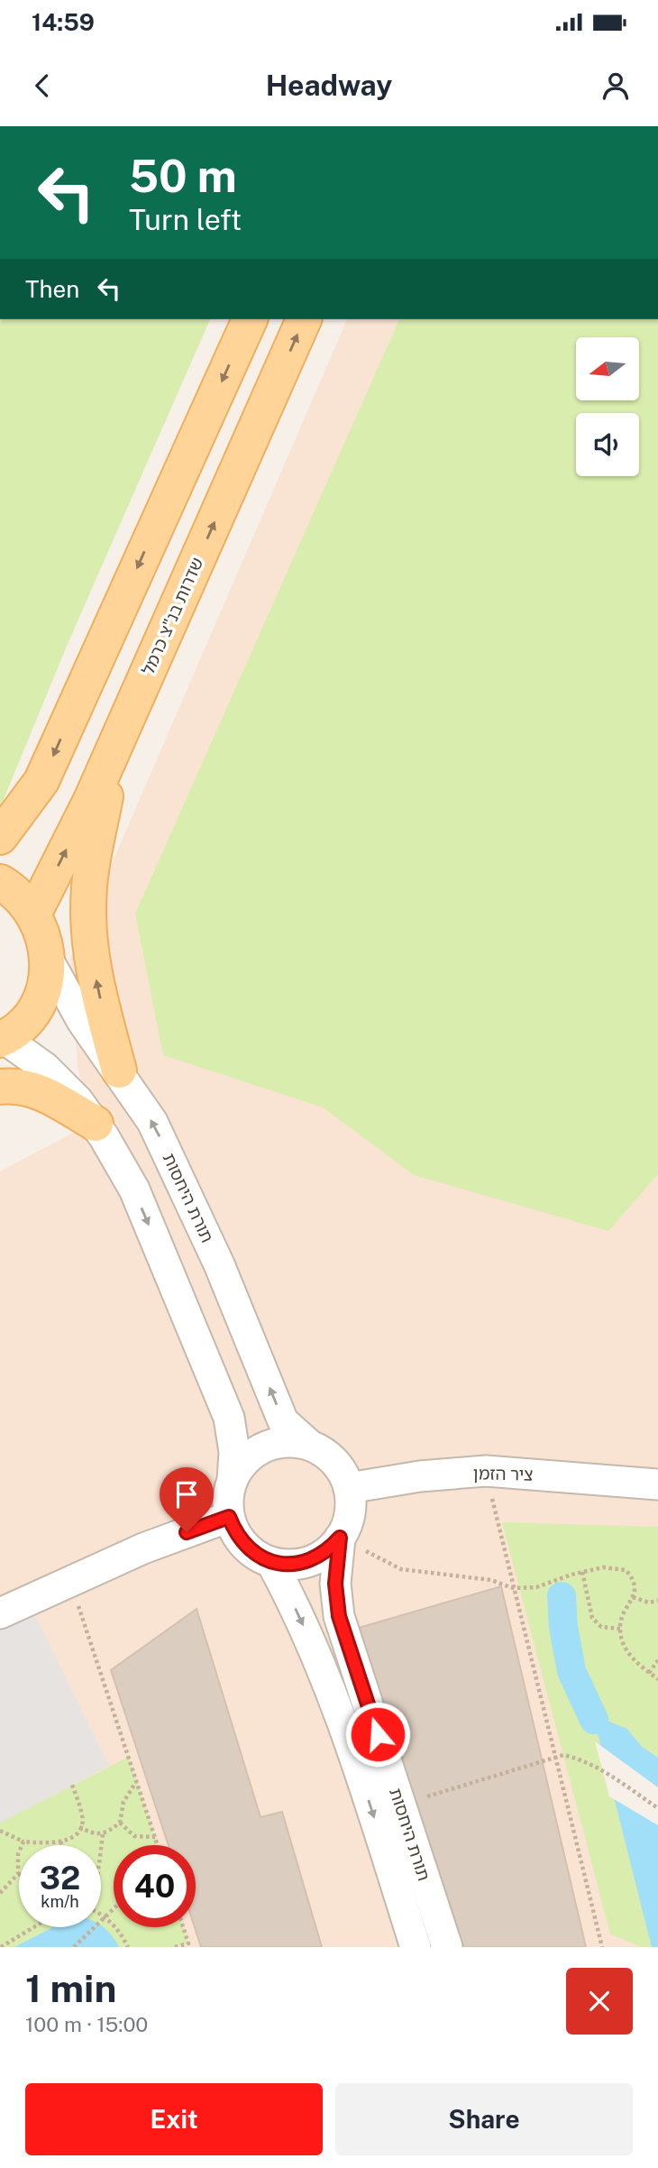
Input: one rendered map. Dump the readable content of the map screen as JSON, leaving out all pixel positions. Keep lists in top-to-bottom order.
{
  "streets": {
    "main road": ["שדרות בנ\"צ כרמל"],
    "street": ["תורת היחסות", "ציר הזמן"]
  },
  "crossings": [
    ["תורת היחסות", "ציר הזמן"]
  ],
  "north": "left",
  "page": {
    "status": "14:59",
    "header": "Headway",
    "turn": ["50 m", "Turn left"],
    "then": "Then",
    "speed": "32 km/h",
    "limit": "40",
    "heading": ["1 min", "100 m · 15:00"],
    "buttons": ["Exit", "Share"]
  }
}
